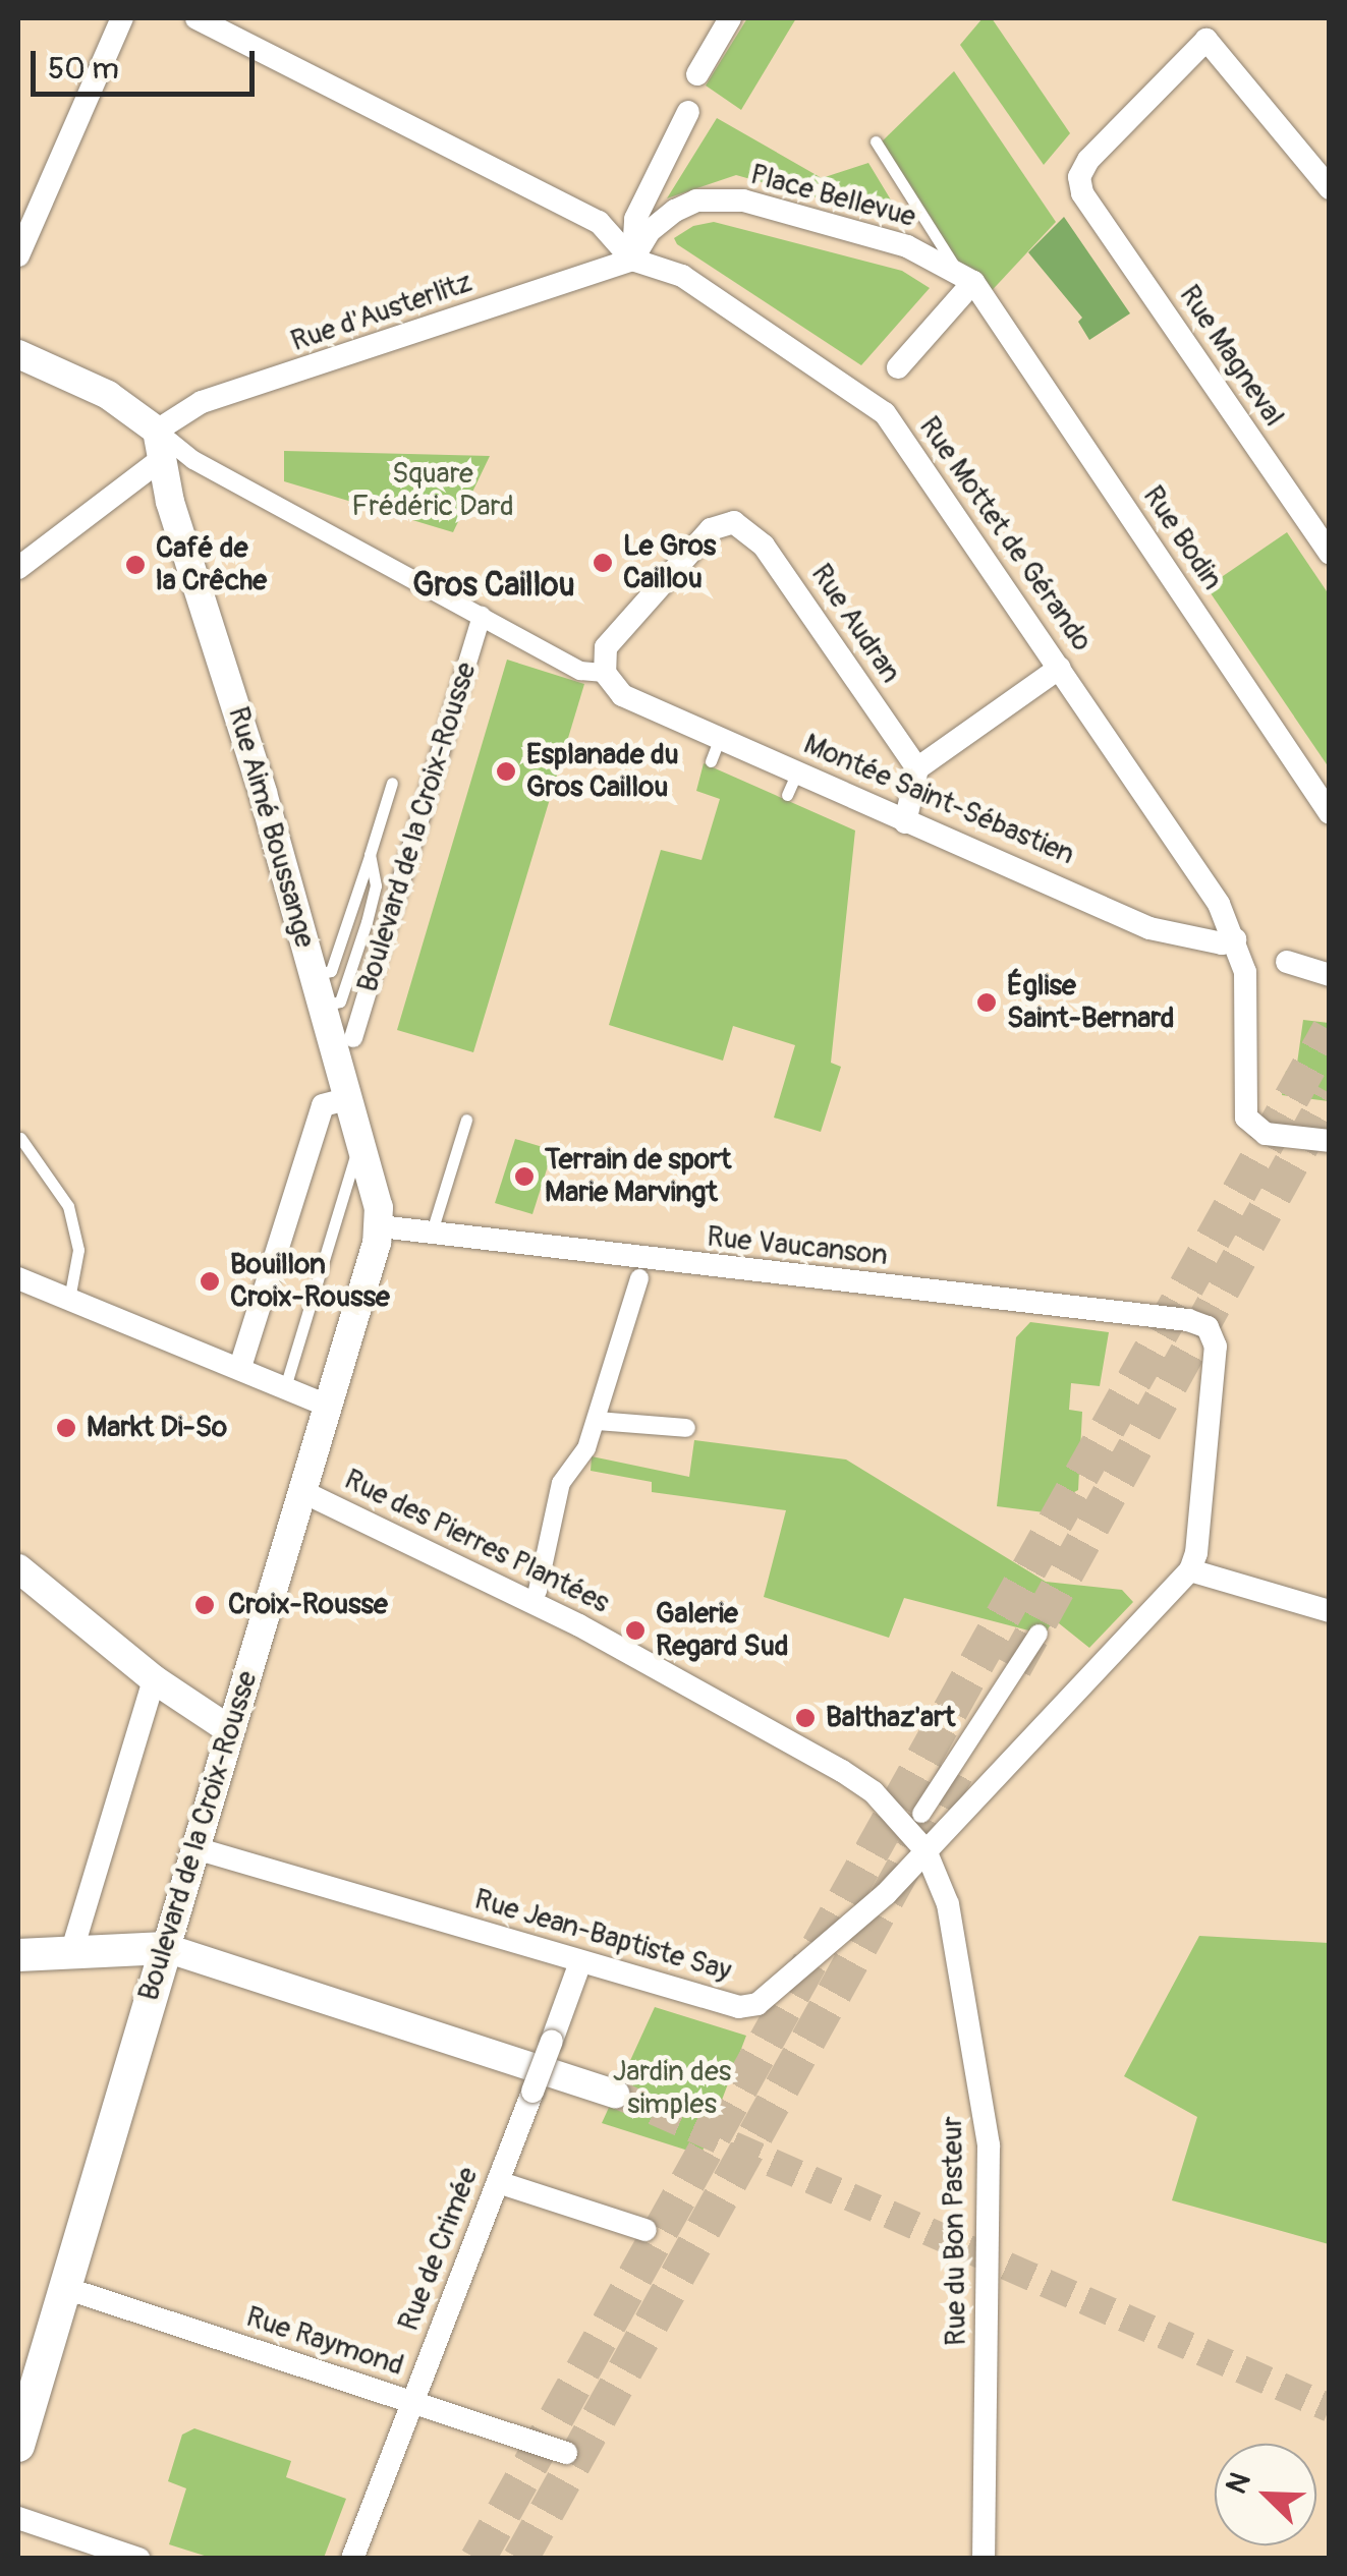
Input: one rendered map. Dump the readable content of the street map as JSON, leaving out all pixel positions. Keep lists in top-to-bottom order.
{
  "streets": {
    "main road": ["Boulevard de la Croix-Rousse"],
    "street": [
      "Place Bellevue",
      "Rue d'Austerlitz",
      "Rue Magneval",
      "Rue Mottet de Gérando",
      "Rue Bodin",
      "Rue Audran",
      "Montée Saint-Sébastien",
      "Rue Aimé Boussange",
      "Rue Vaucanson",
      "Rue des Pierres Plantées",
      "Rue Jean-Baptiste Say",
      "Rue du Bon Pasteur",
      "Rue de Crimée",
      "Rue Raymond"
    ]
  },
  "crossings": [
    ["Place Bellevue", "Rue d'Austerlitz"],
    ["Place Bellevue", "Rue Mottet de Gérando"],
    ["Place Bellevue", "Rue Bodin"],
    ["Rue d'Austerlitz", "Rue Mottet de Gérando"],
    ["Rue d'Austerlitz", "Rue Aimé Boussange"],
    ["Rue Mottet de Gérando", "Montée Saint-Sébastien"],
    ["Rue Audran", "Montée Saint-Sébastien"],
    ["Rue Aimé Boussange", "Boulevard de la Croix-Rousse"],
    ["Rue Aimé Boussange", "Rue Vaucanson"],
    ["Boulevard de la Croix-Rousse", "Rue Vaucanson"],
    ["Boulevard de la Croix-Rousse", "Rue des Pierres Plantées"],
    ["Boulevard de la Croix-Rousse", "Rue Jean-Baptiste Say"],
    ["Boulevard de la Croix-Rousse", "Rue Raymond"],
    ["Rue Vaucanson", "Rue Jean-Baptiste Say"],
    ["Rue des Pierres Plantées", "Rue Jean-Baptiste Say"],
    ["Rue des Pierres Plantées", "Rue du Bon Pasteur"],
    ["Rue Jean-Baptiste Say", "Rue du Bon Pasteur"],
    ["Rue Jean-Baptiste Say", "Rue de Crimée"],
    ["Rue de Crimée", "Rue Raymond"]
  ],
  "districts": ["Gros Caillou"],
  "parks": ["Square Frédéric Dard", "Jardin des simples"],
  "places": [
    "Le Gros Caillou",
    "Café de la Crêche",
    "Esplanade du Gros Caillou",
    "Église Saint-Bernard",
    "Terrain de sport Marie Marvingt",
    "Bouillon Croix-Rousse",
    "Markt Di-So",
    "Croix-Rousse",
    "Galerie Regard Sud",
    "Balthaz'art"
  ],
  "scale_bar": "50 m",
  "north": "top left"
}
